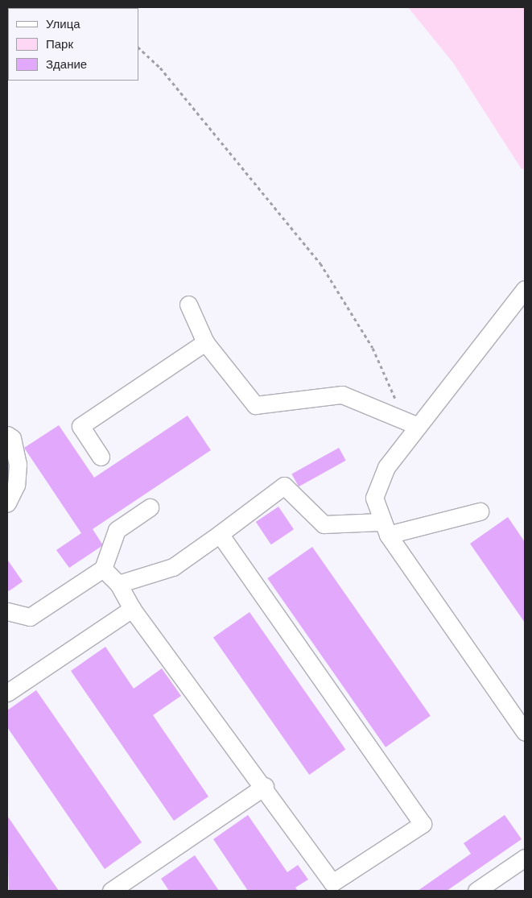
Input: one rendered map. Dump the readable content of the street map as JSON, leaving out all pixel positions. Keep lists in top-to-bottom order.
{
  "legend": ["Улица", "Парк", "Здание"]
}
